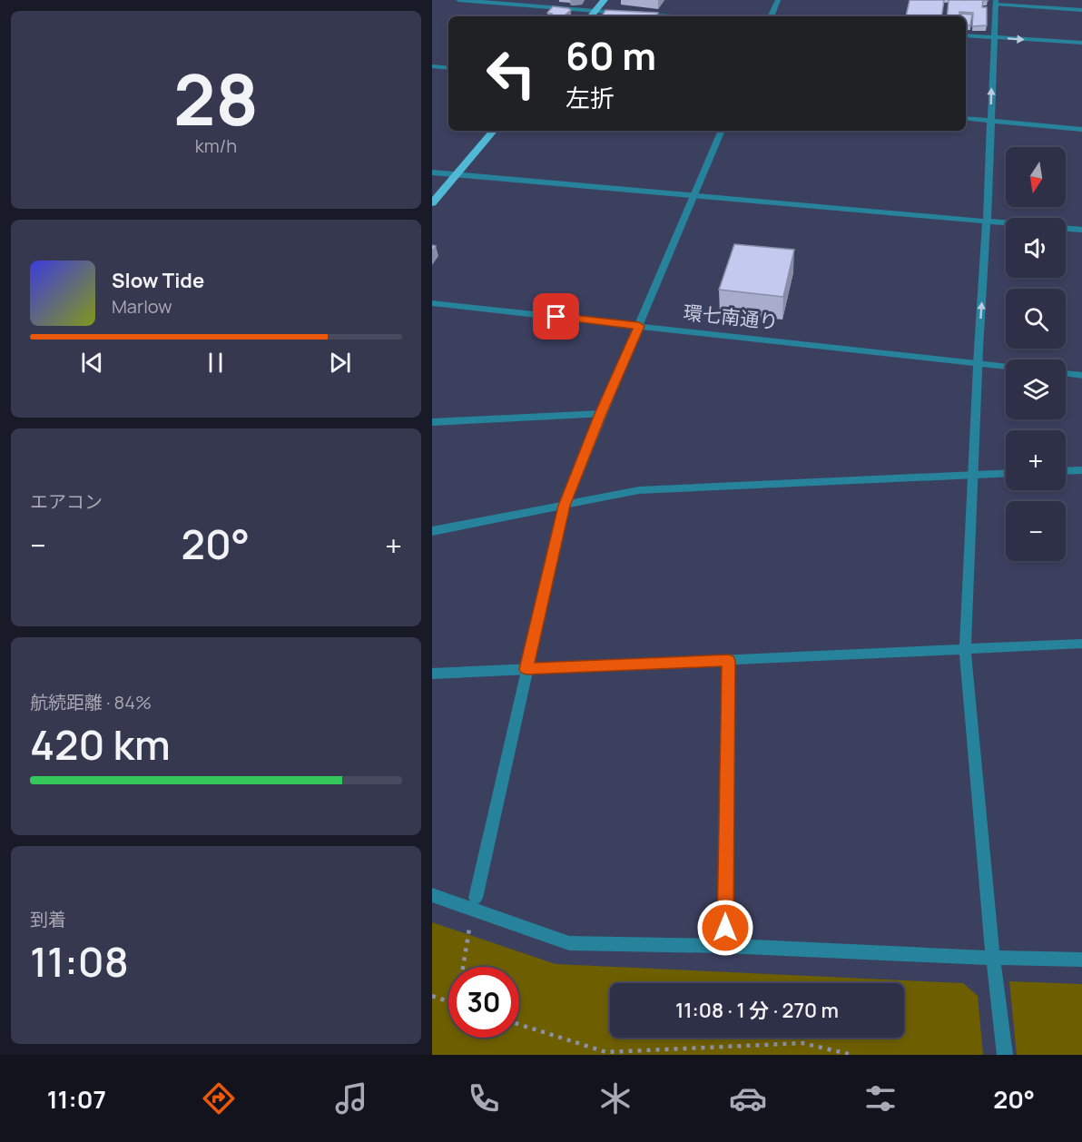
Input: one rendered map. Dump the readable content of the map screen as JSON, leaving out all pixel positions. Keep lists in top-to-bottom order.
{
  "streets": {
    "street": ["環七南通り"]
  },
  "north": "bottom",
  "page": {
    "tile": [
      ["28", "km/h"],
      "エアコン",
      ["航続距離 · 84%", "420 km"],
      ["到着", "11:08"]
    ],
    "turn": ["60 m", "左折"],
    "map_buttons": ["+", "−"],
    "song": ["Slow Tide", "Marlow"],
    "heat": ["−", "20°", "+"],
    "limit": "30",
    "trip": "11:08 · 1 分 · 270 m",
    "tabs": ["11:07", "20°"]
  }
}
